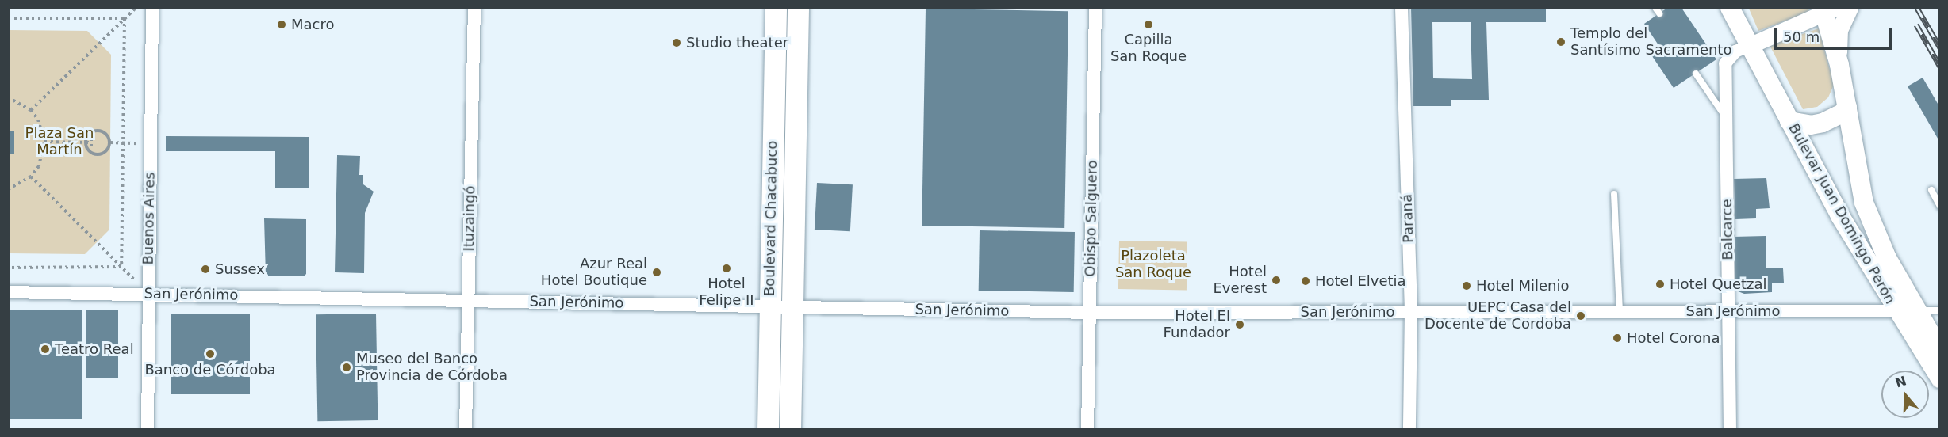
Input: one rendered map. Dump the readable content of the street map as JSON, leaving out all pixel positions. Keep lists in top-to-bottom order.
{
  "streets": {
    "main road": ["Bulevar Juan Domingo Perón", "Boulevard Chacabuco"],
    "street": [
      "Buenos Aires",
      "Ituzaingó",
      "Obispo Salguero",
      "Paraná",
      "Balcarce",
      "San Jerónimo"
    ]
  },
  "crossings": [
    ["Bulevar Juan Domingo Perón", "Balcarce"],
    ["Bulevar Juan Domingo Perón", "San Jerónimo"],
    ["Buenos Aires", "San Jerónimo"],
    ["Ituzaingó", "San Jerónimo"],
    ["Boulevard Chacabuco", "San Jerónimo"],
    ["Obispo Salguero", "San Jerónimo"],
    ["Paraná", "San Jerónimo"],
    ["Balcarce", "San Jerónimo"]
  ],
  "parks": ["Plaza San Martín", "Plazoleta San Roque"],
  "places": [
    "Macro",
    "Capilla San Roque",
    "Templo del Santísimo Sacramento",
    "Studio theater",
    "Hotel Felipe II",
    "Sussex",
    "Azur Real Hotel Boutique",
    "Hotel Everest",
    "Hotel Elvetia",
    "Hotel Quetzal",
    "Hotel Milenio",
    "UEPC Casa del Docente de Cordoba",
    "Hotel El Fundador",
    "Hotel Corona",
    "Teatro Real",
    "Banco de Córdoba",
    "Museo del Banco Provincia de Córdoba"
  ],
  "scale_bar": "50 m",
  "north": "top"
}
